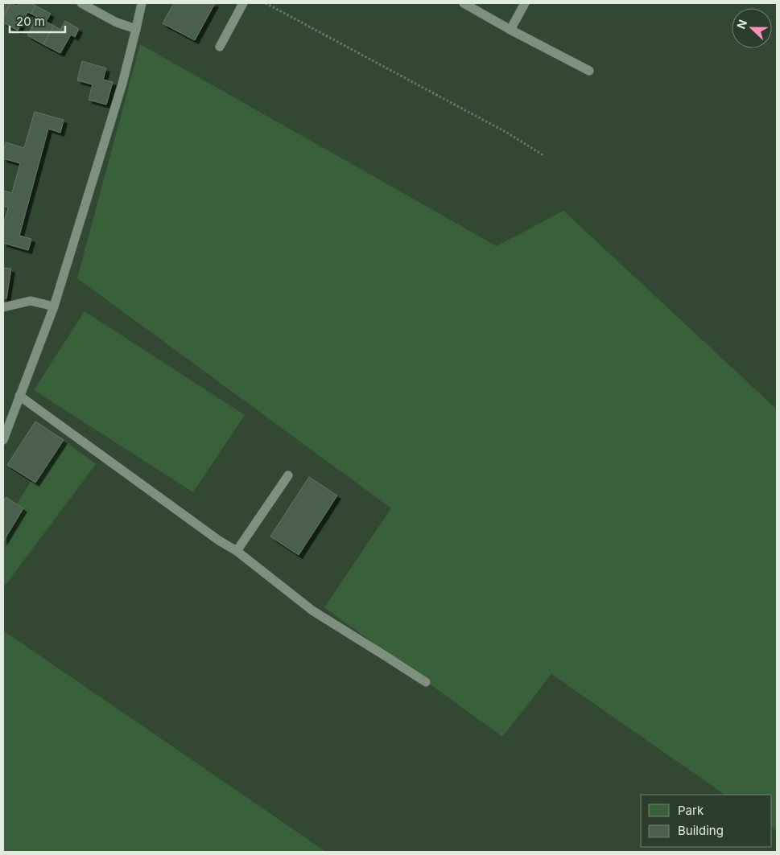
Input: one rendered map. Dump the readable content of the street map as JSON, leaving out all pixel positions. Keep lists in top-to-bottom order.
{
  "legend": ["Park", "Building"],
  "scale_bar": "20 m",
  "north": "left"
}
